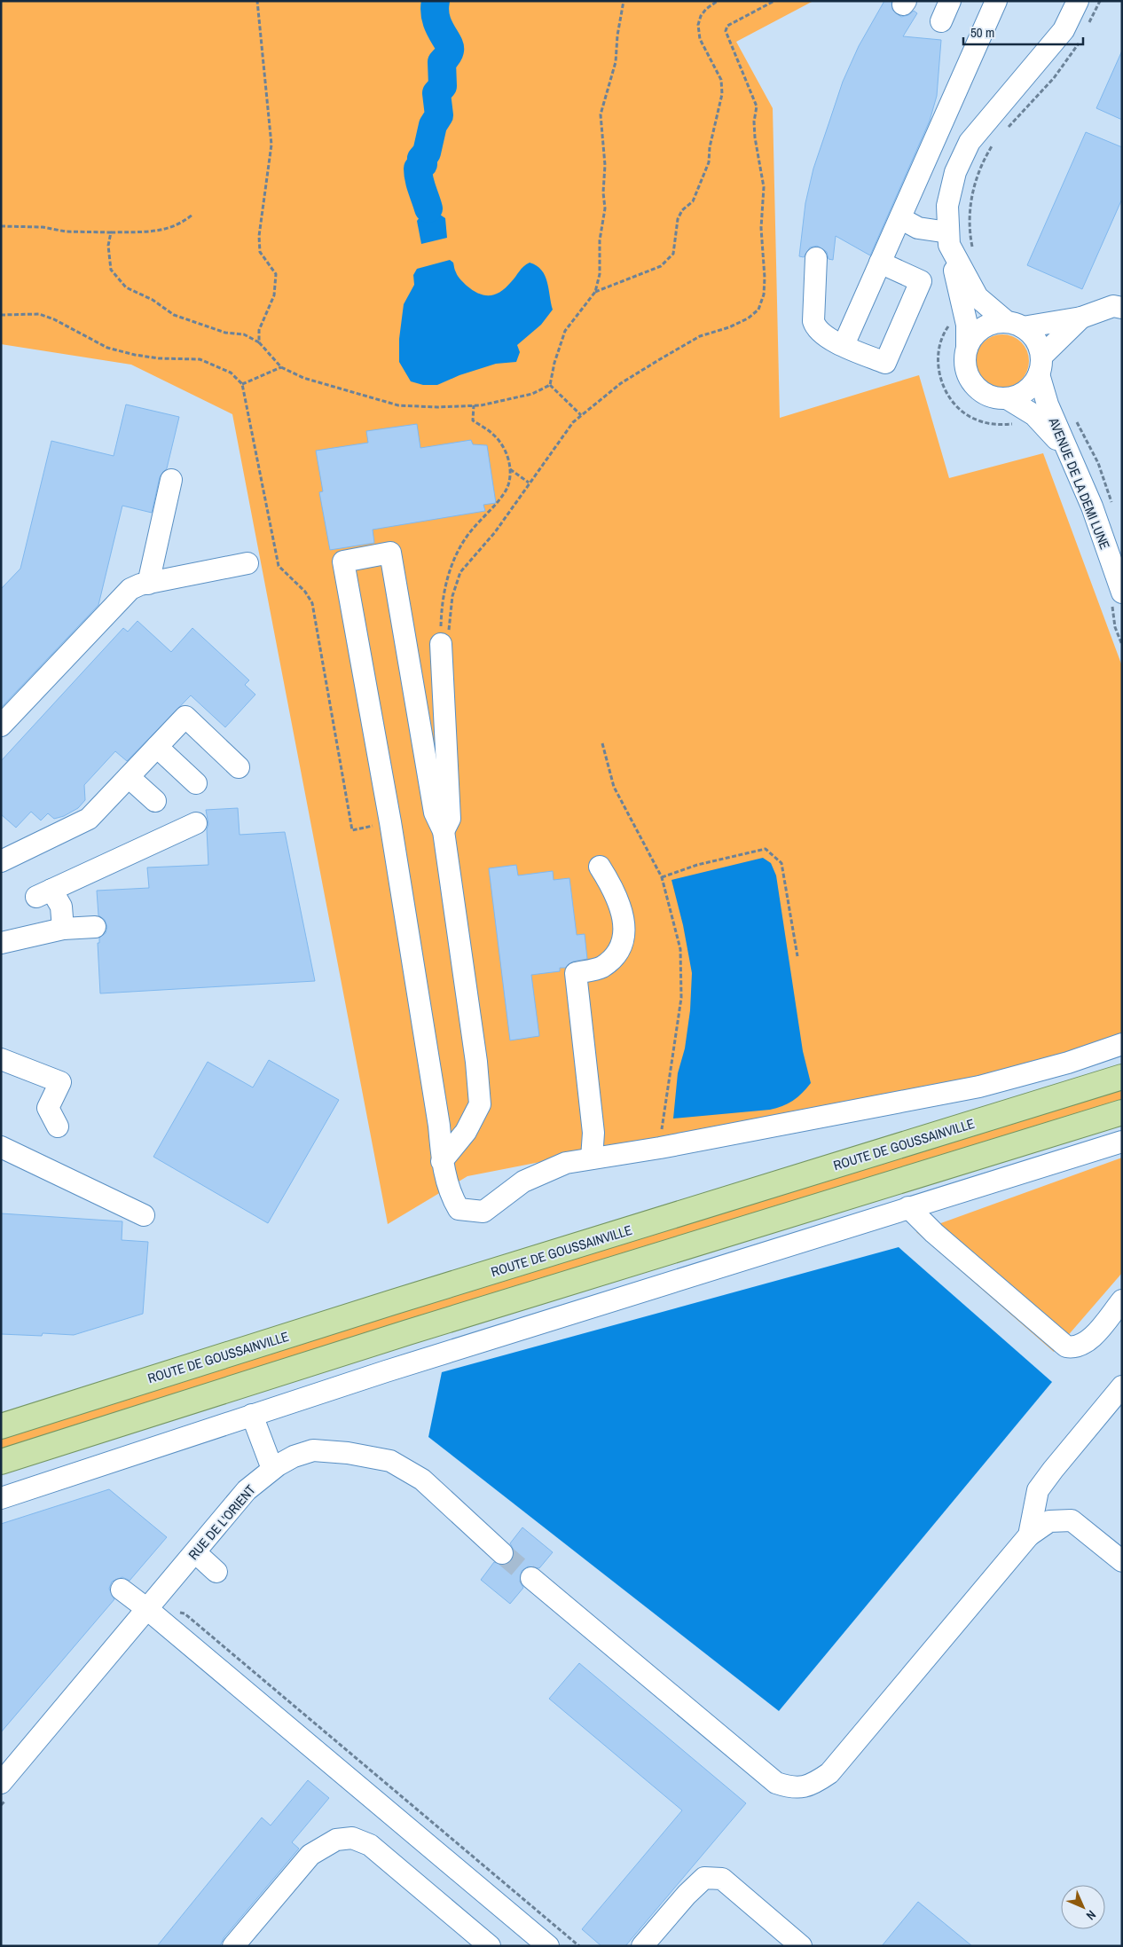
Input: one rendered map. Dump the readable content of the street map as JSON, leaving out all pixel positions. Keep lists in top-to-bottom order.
{
  "streets": {
    "main road": ["ROUTE DE GOUSSAINVILLE"],
    "street": ["AVENUE DE LA DEMI LUNE", "RUE DE L'ORIENT"]
  },
  "scale_bar": "50 m",
  "north": "bottom right"
}
